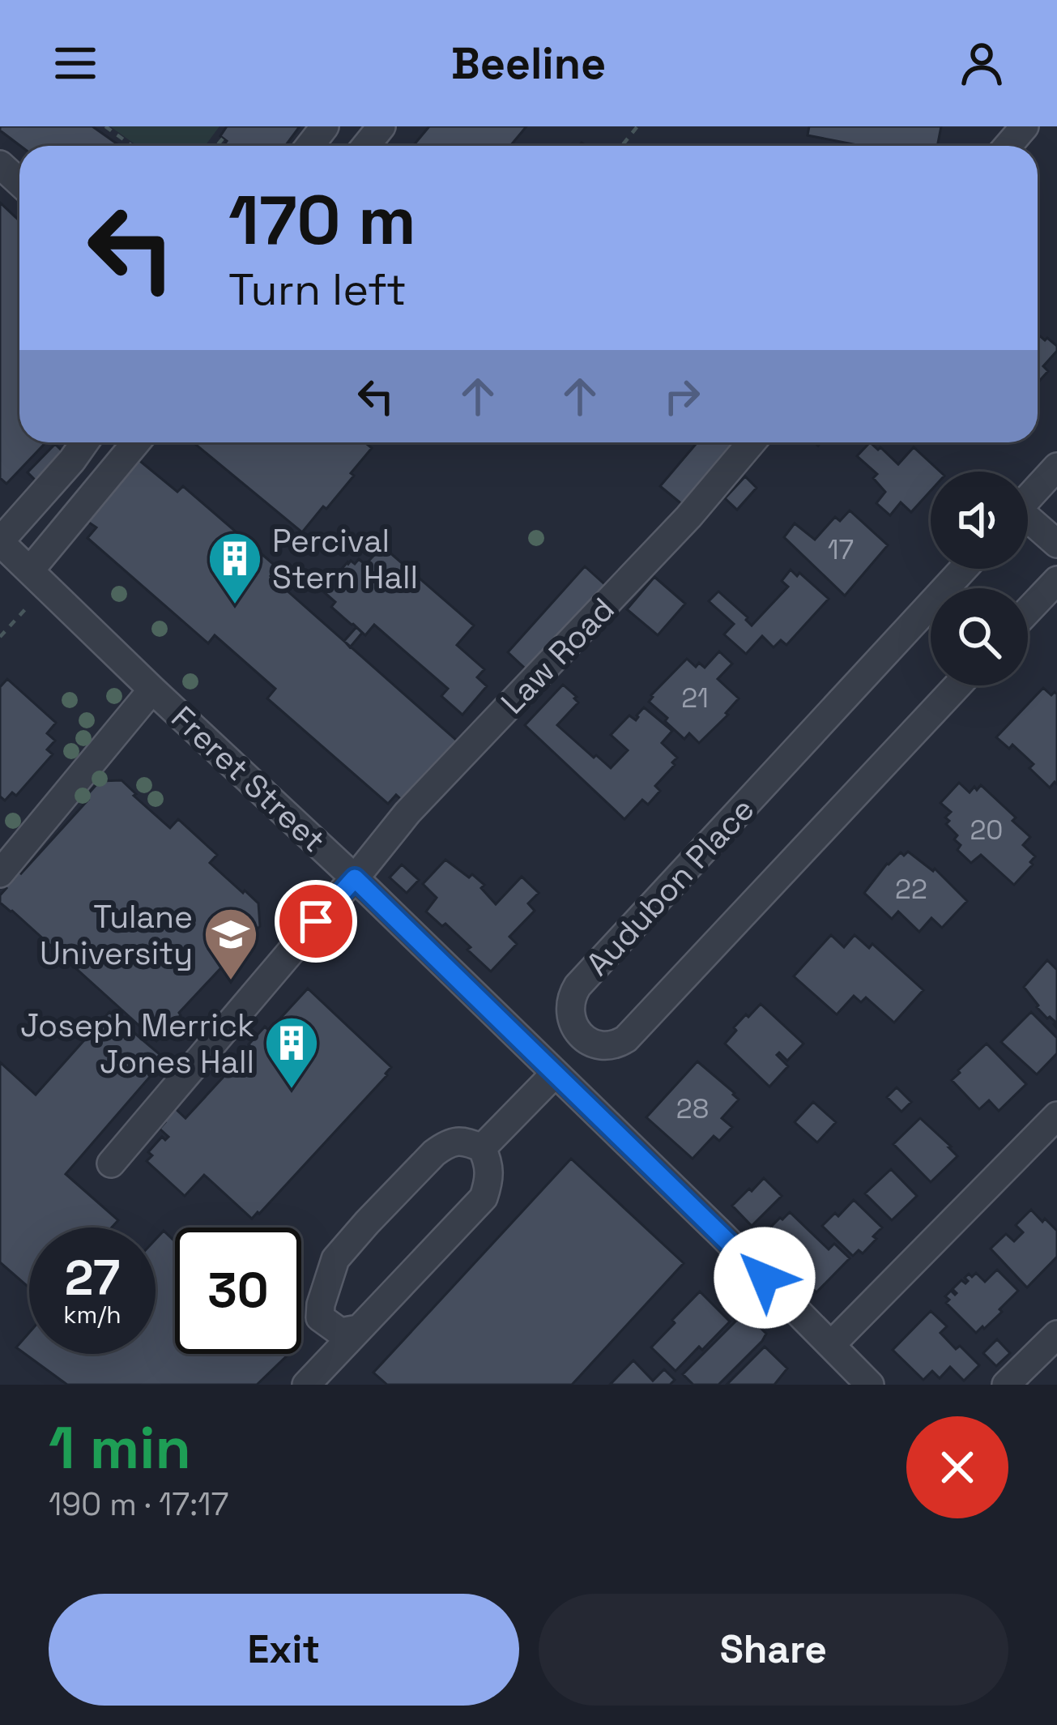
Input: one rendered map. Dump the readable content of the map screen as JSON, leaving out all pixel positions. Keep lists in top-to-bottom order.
{
  "streets": {
    "street": ["Law Road", "Freret Street", "Audubon Place"]
  },
  "crossings": [
    ["Law Road", "Freret Street"]
  ],
  "places": {
    "building": ["Percival Stern Hall", "Joseph Merrick Jones Hall"],
    "school or university": ["Tulane University"]
  },
  "house_numbers": [
    "17",
    "21",
    "20",
    "22",
    "28"
  ],
  "page": {
    "header": "Beeline",
    "turn": ["170 m", "Turn left"],
    "speed": "27 km/h",
    "limit": "30",
    "heading": ["1 min", "190 m · 17:17"],
    "buttons": ["Exit", "Share"]
  }
}
